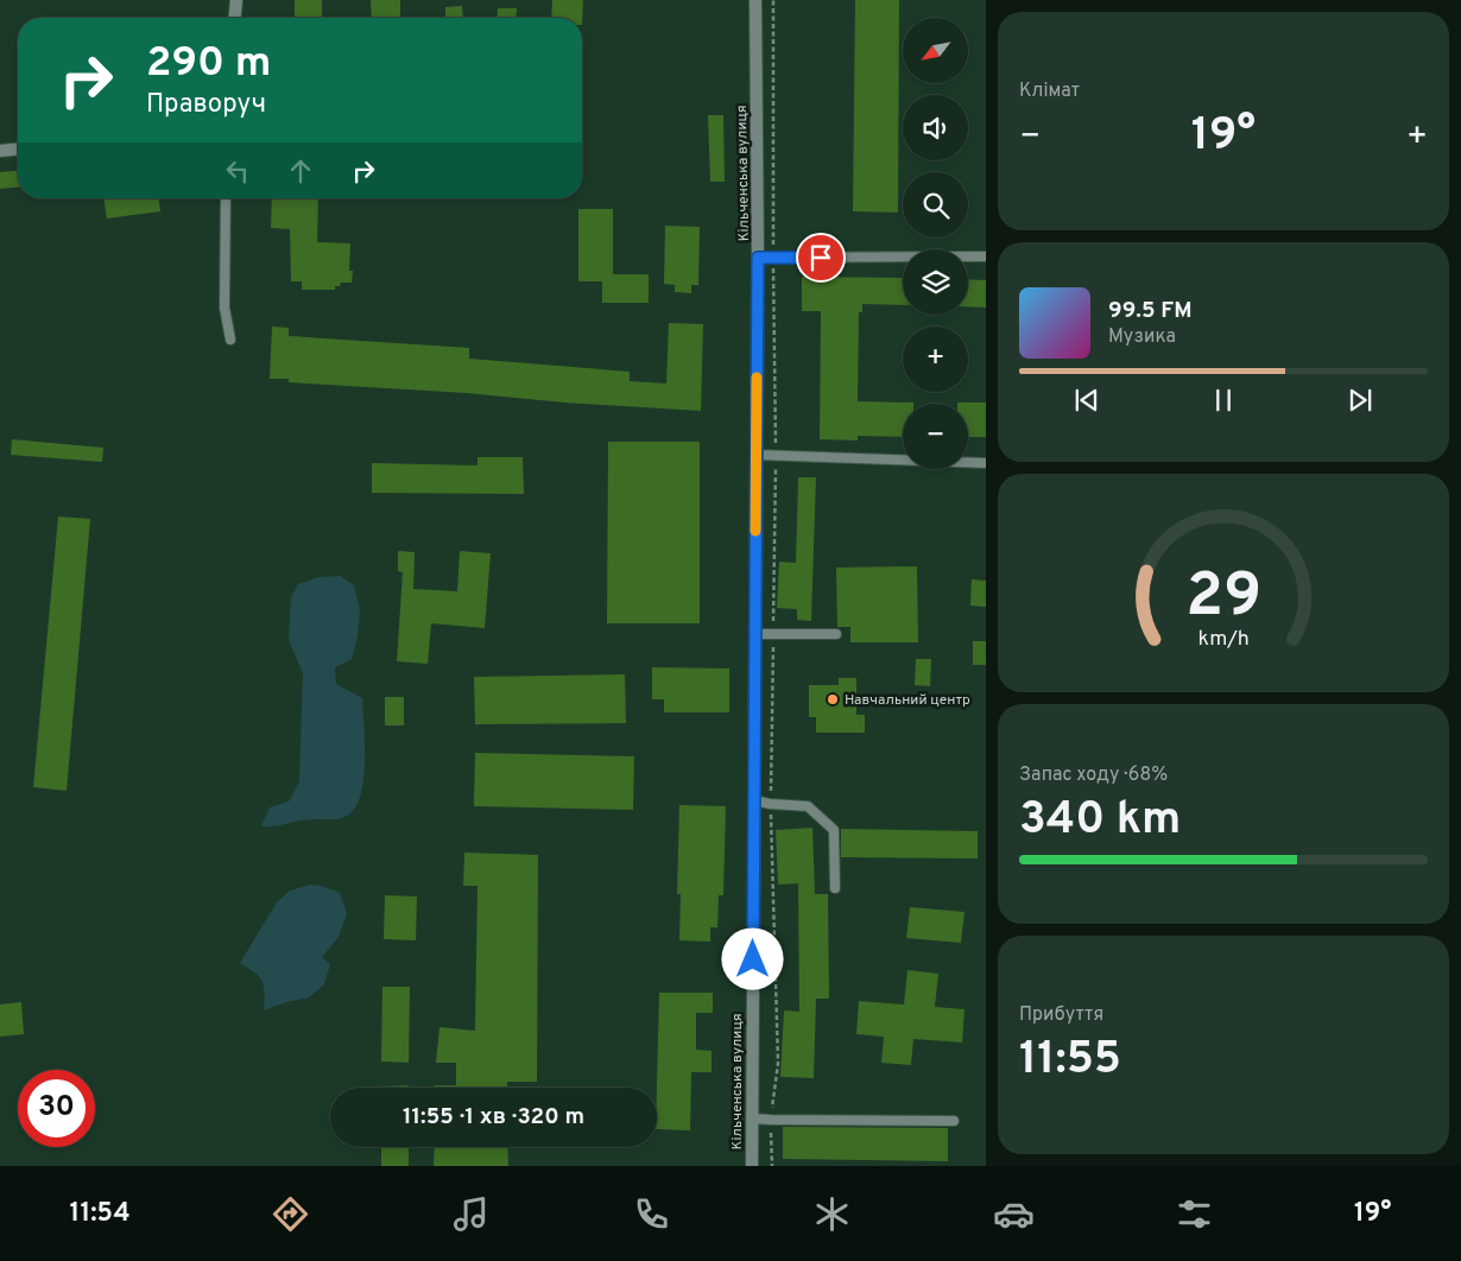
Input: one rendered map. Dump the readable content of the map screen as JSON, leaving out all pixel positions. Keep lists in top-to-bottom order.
{
  "streets": {
    "street": ["Кільченська вулиця"]
  },
  "places": ["Навчальний центр"],
  "north": "bottom left",
  "page": {
    "tile": [
      "Клімат",
      ["Запас ходу · 68%", "340 km"],
      ["Прибуття", "11:55"]
    ],
    "map_buttons": ["+", "−"],
    "turn": ["290 m", "Праворуч"],
    "heat": ["−", "19°", "+"],
    "song": ["99.5 FM", "Музика"],
    "limit": "30",
    "trip": "11:55 · 1 хв · 320 m",
    "tabs": ["11:54", "19°"],
    "gauge": ["29", "km/h"]
  }
}
